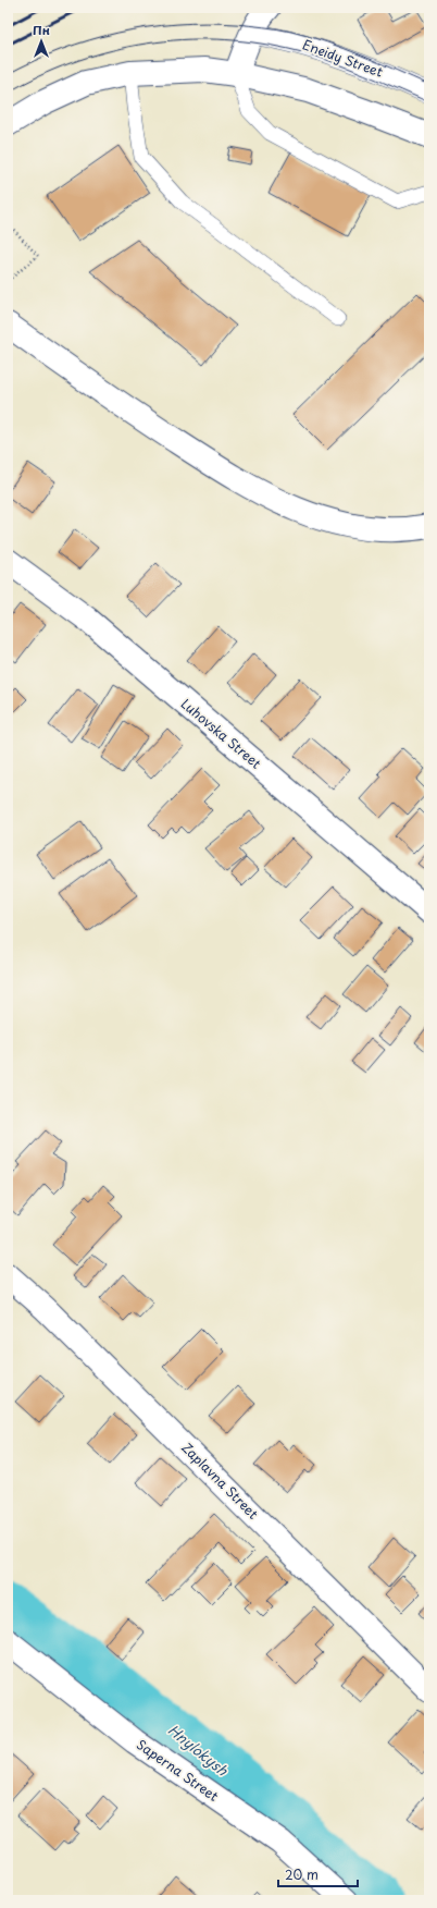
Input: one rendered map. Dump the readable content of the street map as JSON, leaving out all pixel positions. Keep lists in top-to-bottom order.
{
  "streets": {
    "street": [
      "Eneidy Street",
      "Luhovska Street",
      "Zaplavna Street",
      "Saperna Street"
    ]
  },
  "water": ["Hnylokysh"],
  "scale_bar": "20 m",
  "north": "top"
}
